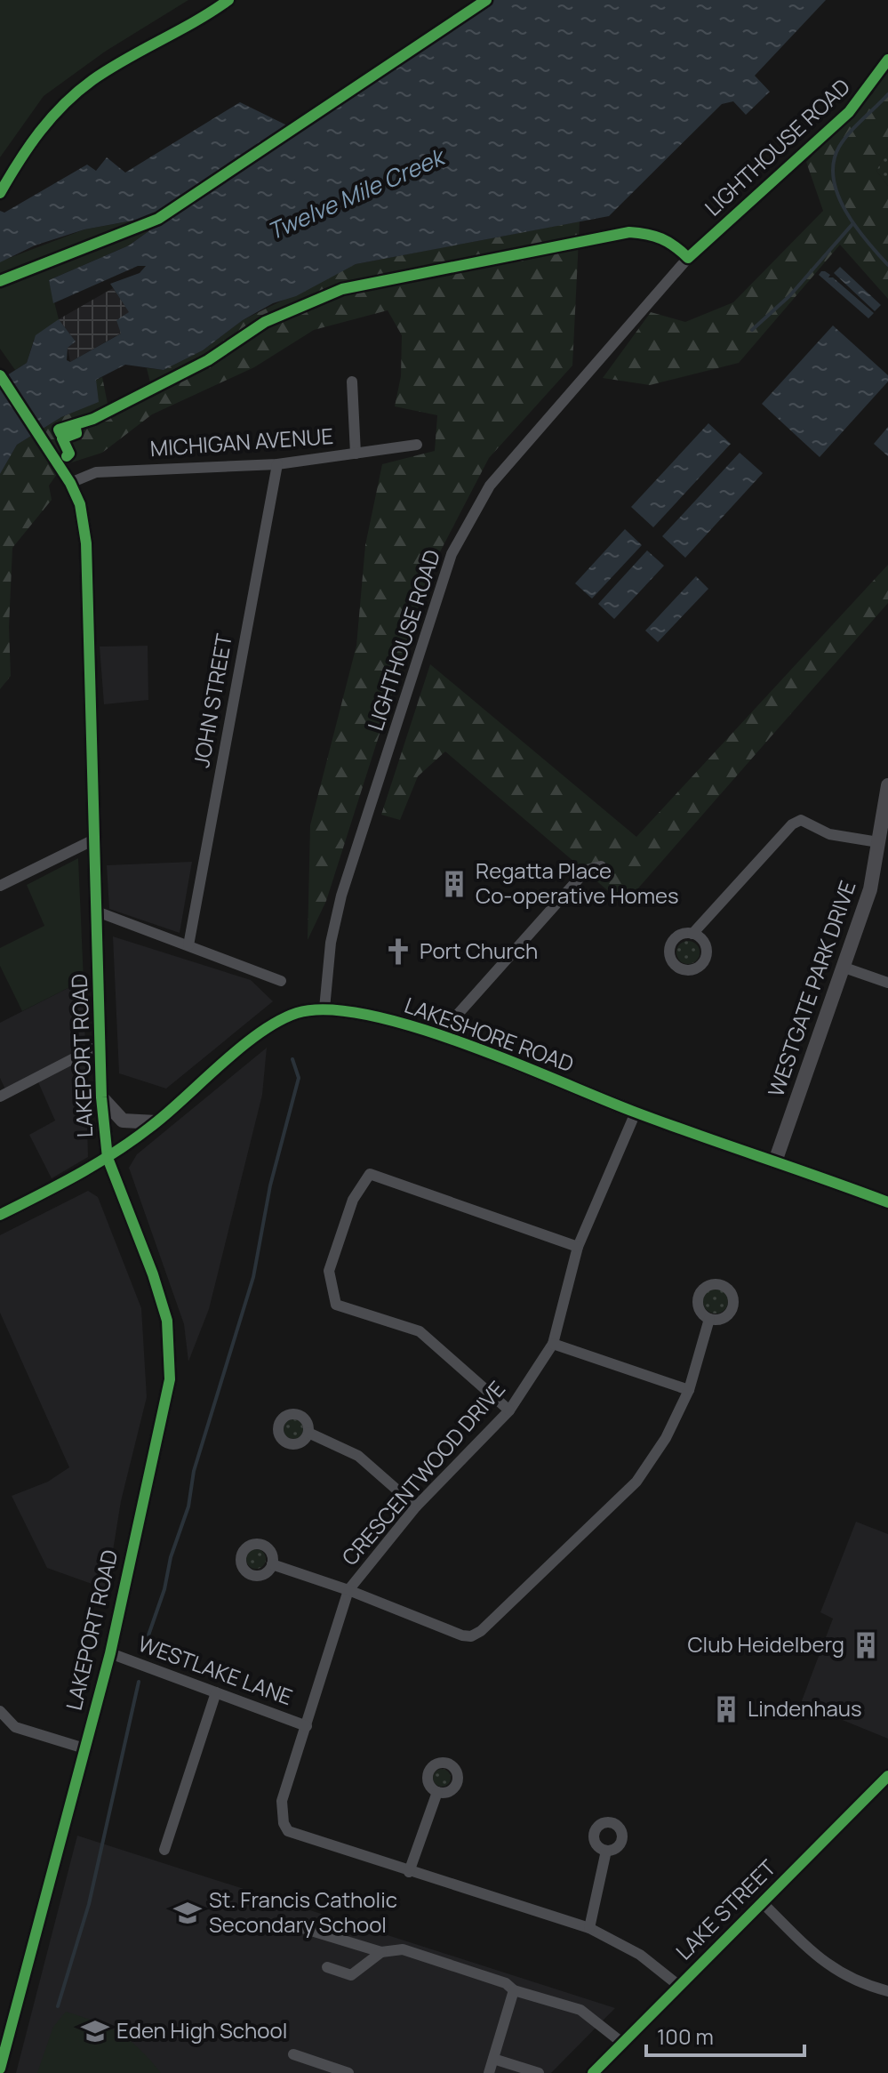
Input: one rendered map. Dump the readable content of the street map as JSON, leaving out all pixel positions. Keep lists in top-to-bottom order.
{
  "streets": {
    "main road": [
      "WESTGATE PARK DRIVE",
      "LAKESHORE ROAD",
      "LAKEPORT ROAD",
      "LAKE STREET"
    ],
    "street": [
      "LIGHTHOUSE ROAD",
      "MICHIGAN AVENUE",
      "JOHN STREET",
      "CRESCENTWOOD DRIVE",
      "WESTLAKE LANE"
    ]
  },
  "crossings": [
    ["LIGHTHOUSE ROAD", "LAKESHORE ROAD"],
    ["MICHIGAN AVENUE", "JOHN STREET"],
    ["MICHIGAN AVENUE", "LAKEPORT ROAD"],
    ["WESTGATE PARK DRIVE", "LAKESHORE ROAD"],
    ["LAKESHORE ROAD", "LAKEPORT ROAD"],
    ["LAKESHORE ROAD", "CRESCENTWOOD DRIVE"],
    ["LAKEPORT ROAD", "WESTLAKE LANE"],
    ["CRESCENTWOOD DRIVE", "WESTLAKE LANE"],
    ["CRESCENTWOOD DRIVE", "LAKE STREET"]
  ],
  "water": ["Twelve Mile Creek"],
  "places": {
    "building": ["Regatta Place Co-operative Homes", "Club Heidelberg", "Lindenhaus"],
    "church": ["Port Church"],
    "school or university": ["St. Francis Catholic Secondary School", "Eden High School"]
  },
  "scale_bar": "100 m"
}
